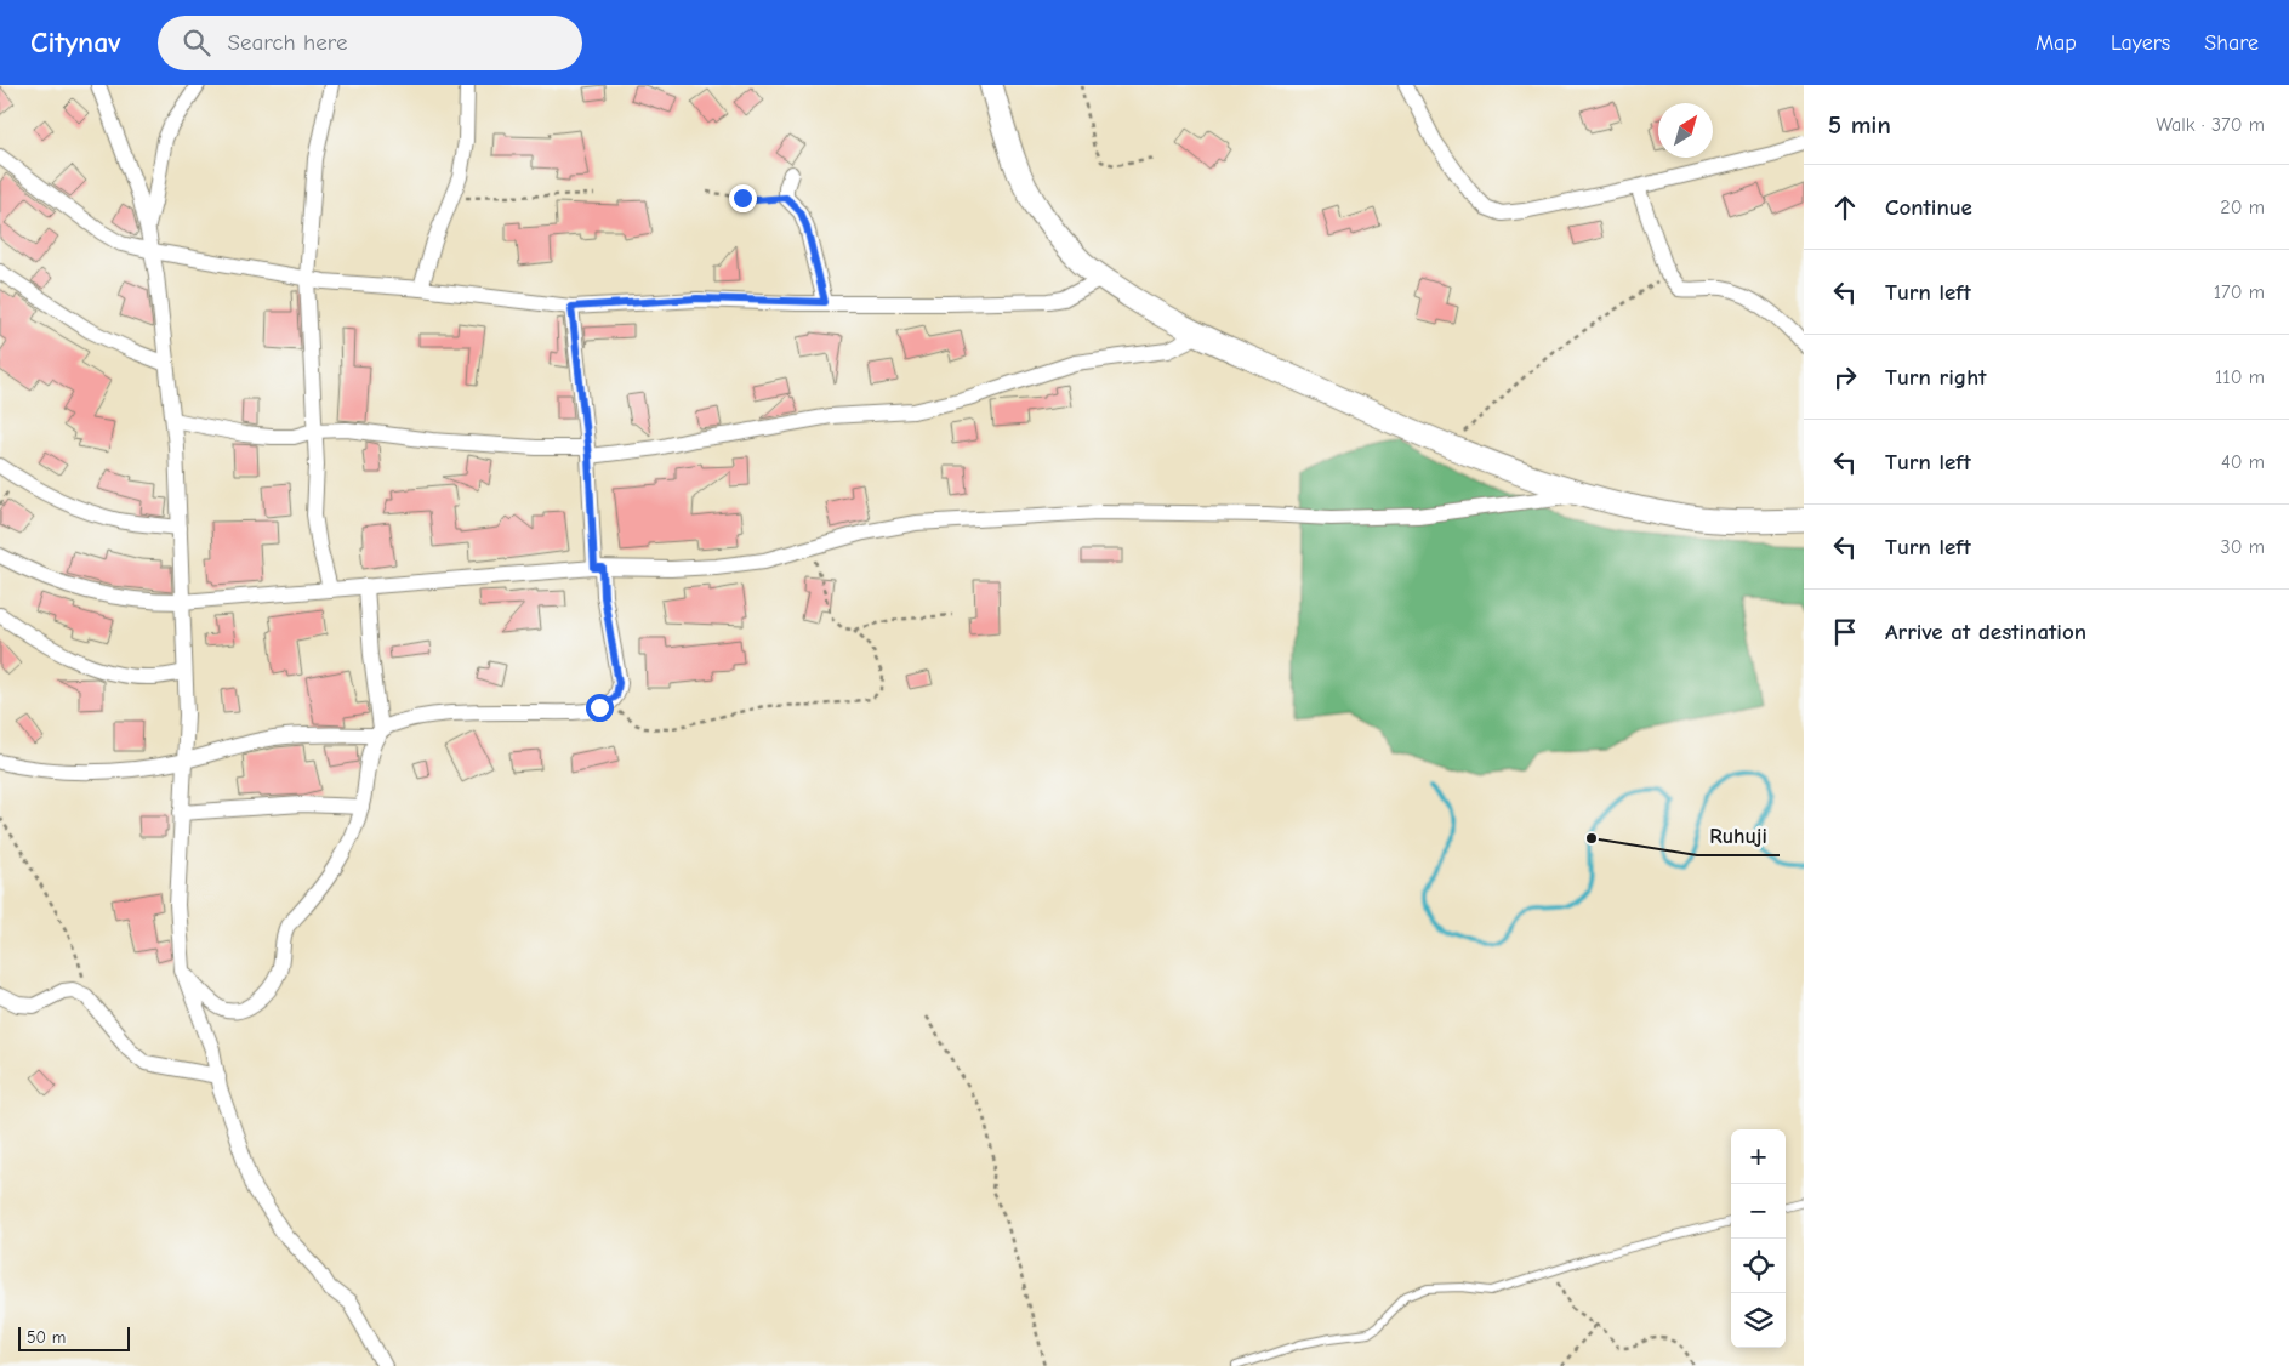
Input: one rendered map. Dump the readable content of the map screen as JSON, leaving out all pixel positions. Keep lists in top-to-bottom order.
{
  "places": ["Ruhuji"],
  "scale_bar": "50 m",
  "north": "top right",
  "page": {
    "header": "Citynav",
    "search": "Search here",
    "nav": ["Map", "Layers", "Share"],
    "heading": ["5 min", "Walk · 370 m"],
    "list": [
      ["Continue", "20 m"],
      ["Turn left", "170 m"],
      ["Turn right", "110 m"],
      ["Turn left", "40 m"],
      ["Turn left", "30 m"],
      "Arrive at destination"
    ],
    "map_buttons": ["+", "−"],
    "scale": "50 m"
  }
}
